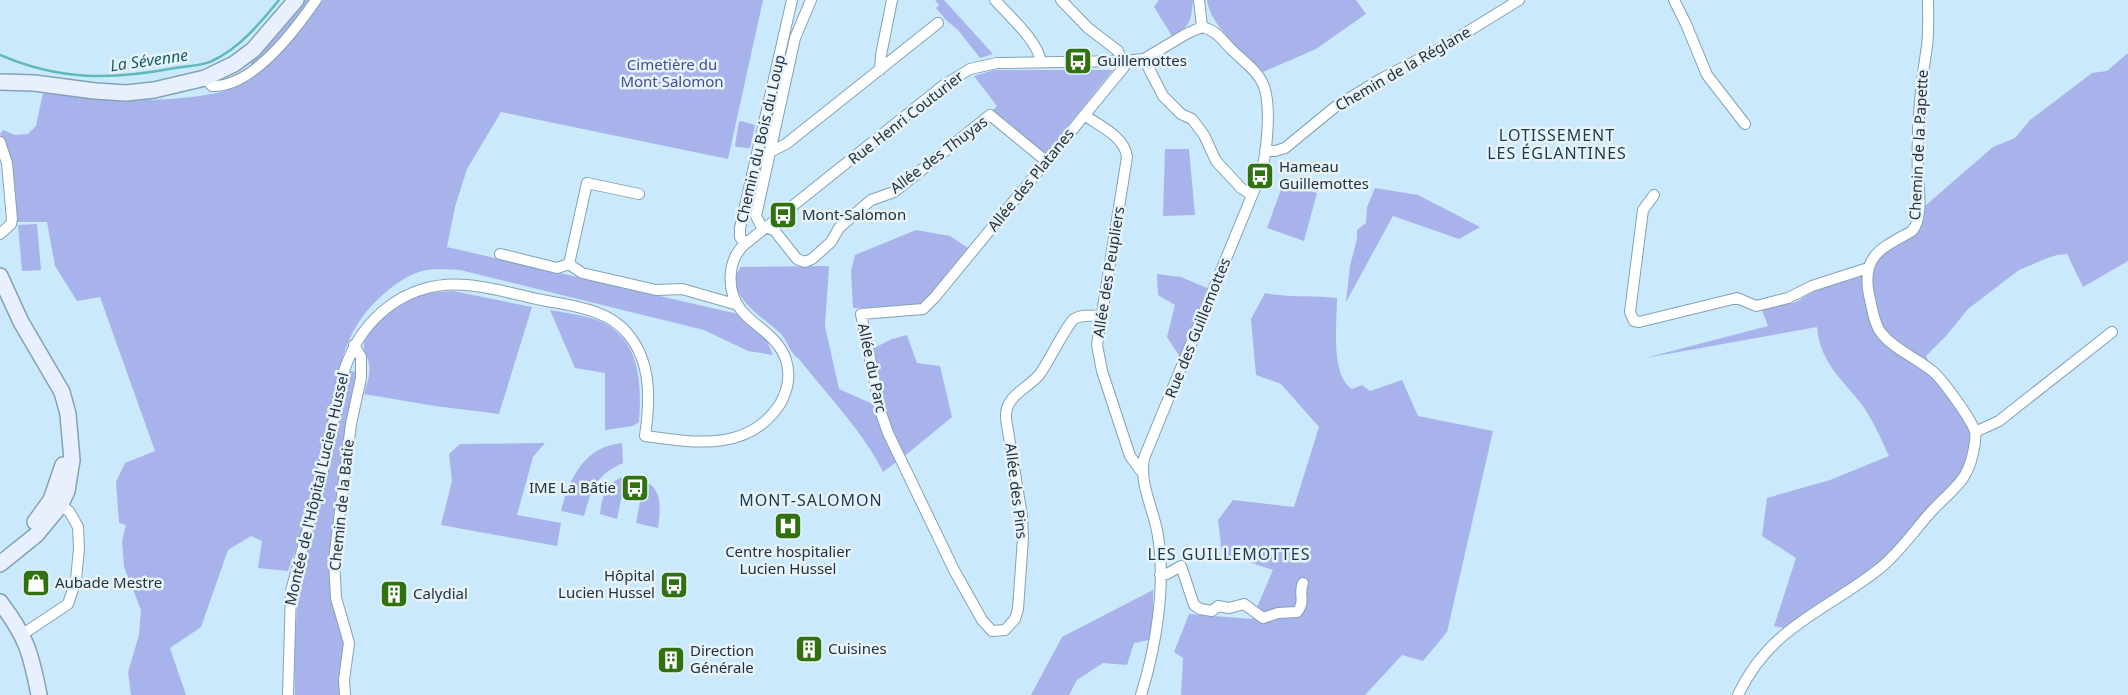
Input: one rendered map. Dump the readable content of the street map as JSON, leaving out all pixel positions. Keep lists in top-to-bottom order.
{
  "streets": {
    "street": [
      "Chemin de la Réglane",
      "Rue Henri Couturier",
      "Chemin du Bois du Loup",
      "Chemin de la Papette",
      "Allée des Thuyas",
      "Allée des Platanes",
      "Allée des Peupliers",
      "Rue des Guillemottes",
      "Allée du Parc",
      "Montée de l'Hôpital Lucien Hussel",
      "Allée des Pins",
      "Chemin de la Batie"
    ]
  },
  "crossings": [
    ["Chemin de la Réglane", "Rue des Guillemottes"],
    ["Rue Henri Couturier", "Chemin du Bois du Loup"],
    ["Rue Henri Couturier", "Allée des Thuyas"],
    ["Rue Henri Couturier", "Allée des Platanes"],
    ["Chemin du Bois du Loup", "Montée de l'Hôpital Lucien Hussel"],
    ["Allée des Thuyas", "Allée des Platanes"],
    ["Allée des Platanes", "Allée des Peupliers"],
    ["Allée des Platanes", "Allée du Parc"],
    ["Allée des Peupliers", "Rue des Guillemottes"],
    ["Allée des Peupliers", "Allée des Pins"],
    ["Allée du Parc", "Allée des Pins"],
    ["Montée de l'Hôpital Lucien Hussel", "Chemin de la Batie"]
  ],
  "districts": ["LOTISSEMENT LES ÉGLANTINES", "MONT-SALOMON", "LES GUILLEMOTTES"],
  "water": ["La Sévenne"],
  "parks": ["Cimetière du Mont Salomon"],
  "places": {
    "bus stop": [
      "Guillemottes",
      "Hameau Guillemottes",
      "Mont-Salomon",
      "IME La Bâtie",
      "Hôpital Lucien Hussel"
    ],
    "hospital": ["Centre hospitalier Lucien Hussel"],
    "shop": ["Aubade Mestre"],
    "building": ["Calydial", "Cuisines", "Direction Générale"]
  }
}
